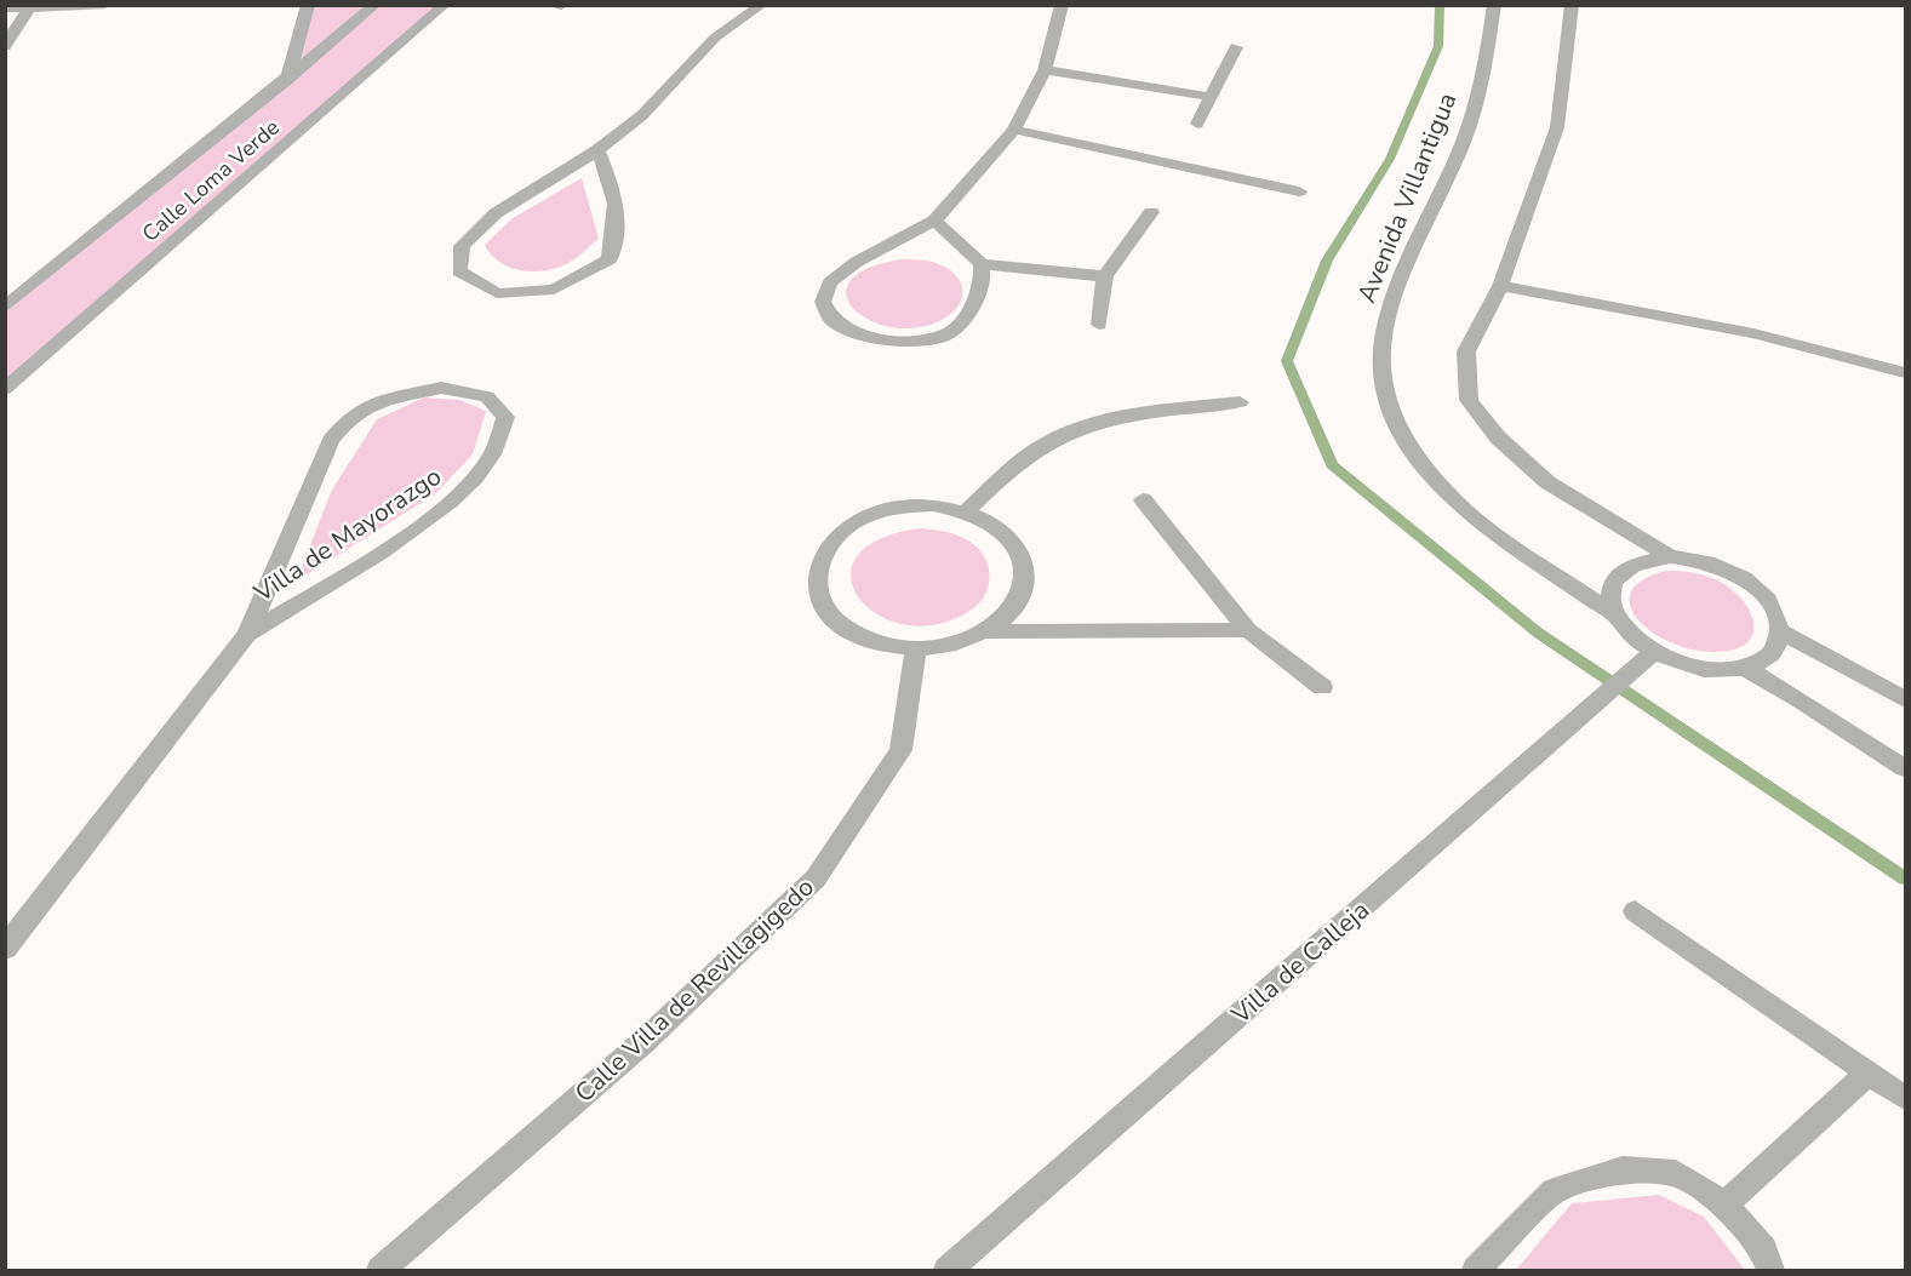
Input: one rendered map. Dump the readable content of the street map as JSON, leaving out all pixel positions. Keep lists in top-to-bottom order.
{
  "streets": {
    "street": [
      "Calle Loma Verde",
      "Avenida Villantigua",
      "Villa de Mayorazgo",
      "Villa de Calleja",
      "Calle Villa de Revillagigedo"
    ]
  },
  "crossings": [
    ["Avenida Villantigua", "Villa de Calleja"]
  ]
}
